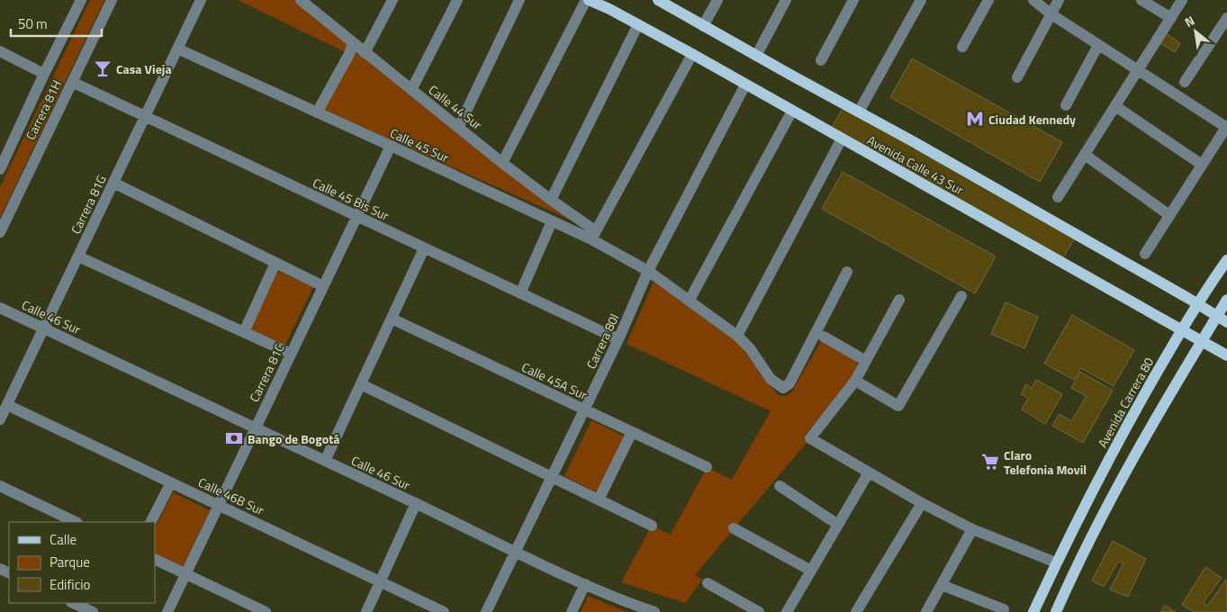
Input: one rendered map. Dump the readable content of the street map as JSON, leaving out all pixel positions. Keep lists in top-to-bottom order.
{
  "streets": {
    "main road": ["Avenida Calle 43 Sur", "Avenida Carrera 80"],
    "street": [
      "Calle 44 Sur",
      "Carrera 81H",
      "Calle 45 Sur",
      "Calle 45 Bis Sur",
      "Carrera 81G",
      "Calle 46 Sur",
      "Carrera 80I",
      "Carrera 81C",
      "Calle 45A Sur",
      "Calle 46B Sur"
    ]
  },
  "crossings": [
    ["Calle 44 Sur", "Calle 45 Sur"],
    ["Carrera 81H", "Calle 45 Bis Sur"],
    ["Calle 45 Sur", "Carrera 81G"],
    ["Calle 45 Sur", "Carrera 80I"],
    ["Calle 45 Sur", "Carrera 81C"],
    ["Avenida Calle 43 Sur", "Carrera 80I"],
    ["Avenida Calle 43 Sur", "Avenida Carrera 80"],
    ["Calle 45 Bis Sur", "Carrera 81G"],
    ["Calle 45 Bis Sur", "Carrera 80I"],
    ["Calle 45 Bis Sur", "Carrera 81C"],
    ["Carrera 81G", "Calle 46 Sur"],
    ["Carrera 81G", "Calle 46B Sur"],
    ["Calle 46 Sur", "Carrera 80I"],
    ["Calle 46 Sur", "Carrera 81C"],
    ["Carrera 80I", "Calle 45A Sur"],
    ["Carrera 81C", "Calle 46B Sur"]
  ],
  "places": {
    "bar": ["Casa Vieja"],
    "metro station": ["Ciudad Kennedy"],
    "bank": ["Bango de Bogotá"],
    "supermarket": ["Claro Telefonia Movil"]
  },
  "legend": ["Calle", "Parque", "Edificio"],
  "scale_bar": "50 m",
  "north": "top left"
}
